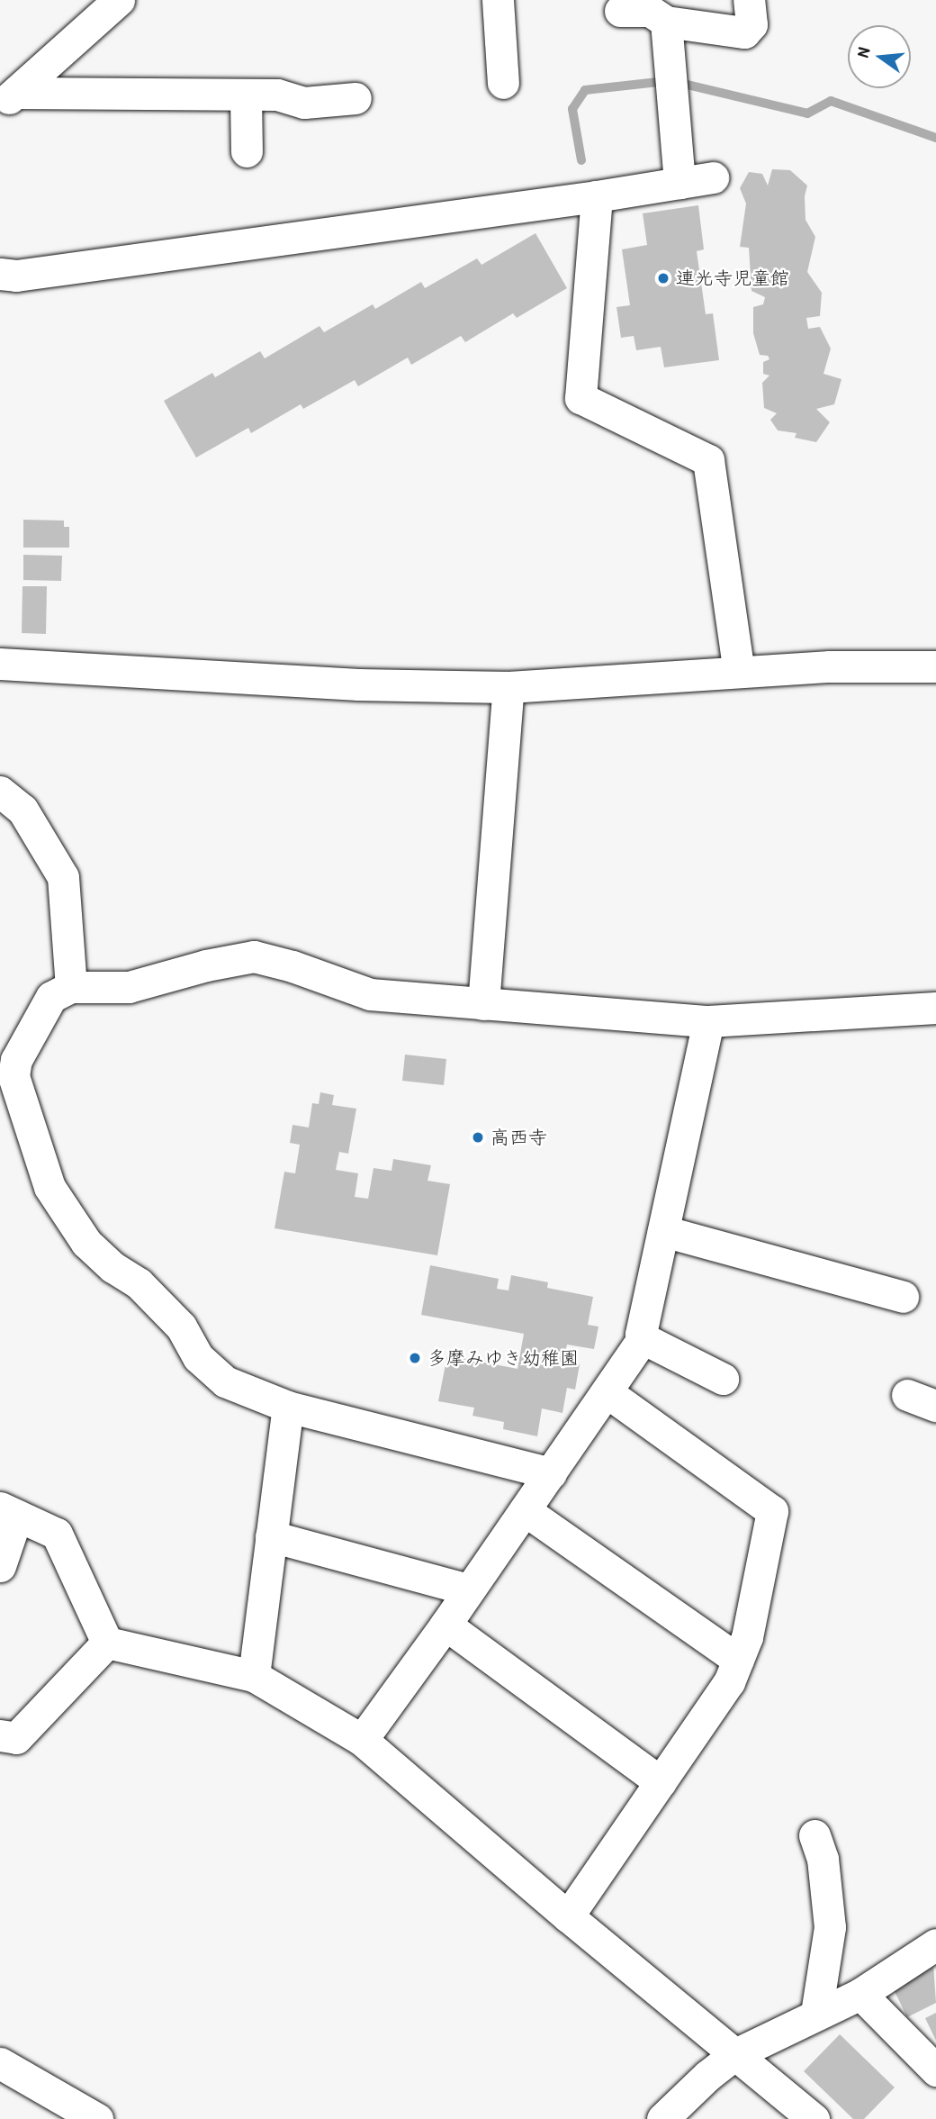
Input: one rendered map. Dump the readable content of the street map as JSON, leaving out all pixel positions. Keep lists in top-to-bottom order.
{
  "places": ["連光寺児童館", "高西寺", "多摩みゆき幼稚園"],
  "north": "left"
}
